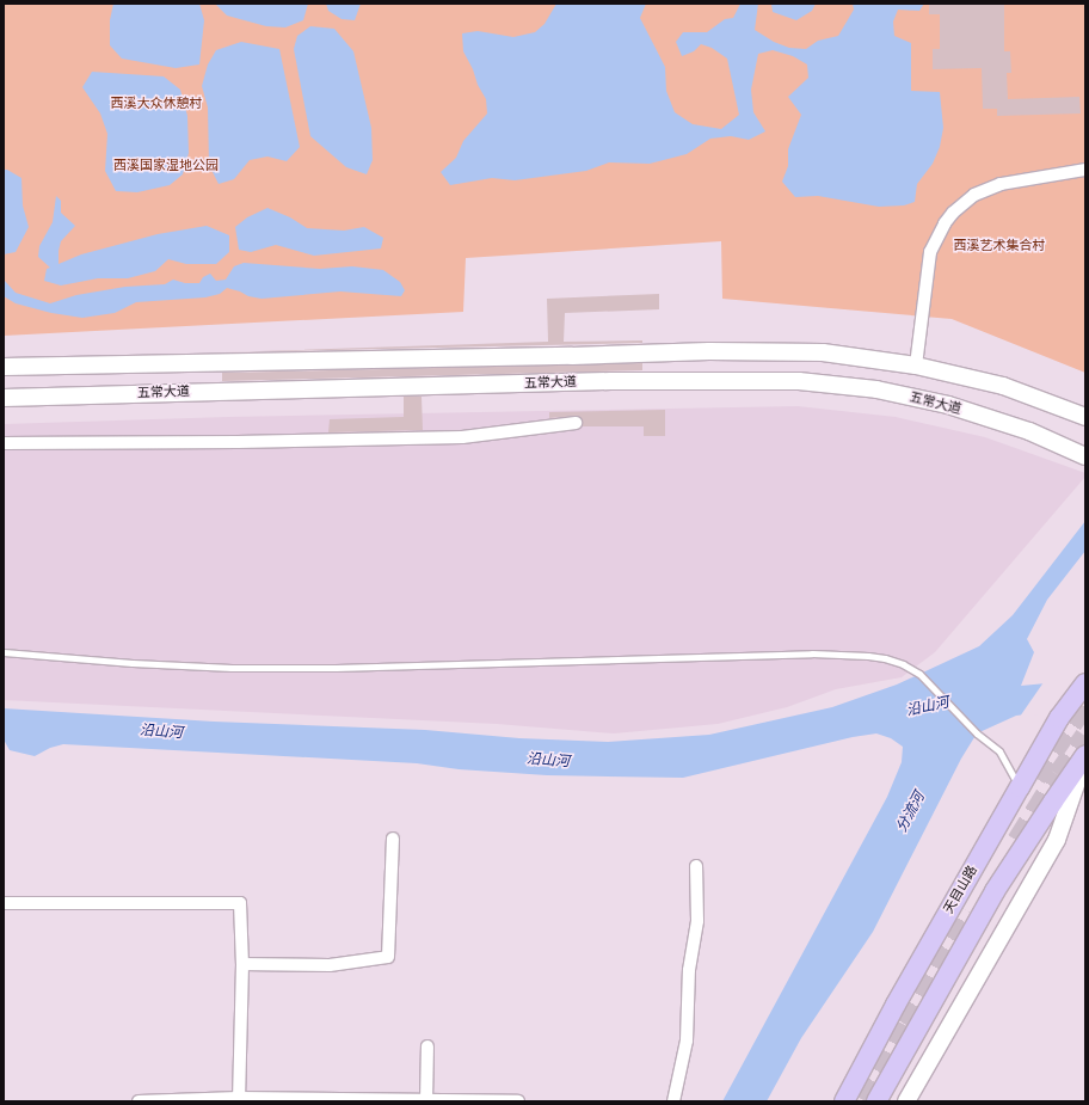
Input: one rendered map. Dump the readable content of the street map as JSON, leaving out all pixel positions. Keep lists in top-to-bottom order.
{
  "streets": {
    "main road": ["五常大道", "天目山路"]
  },
  "water": ["沿山河", "分流河"],
  "parks": ["西溪大众休憩村", "西溪国家湿地公园", "西溪艺术集合村"]
}
